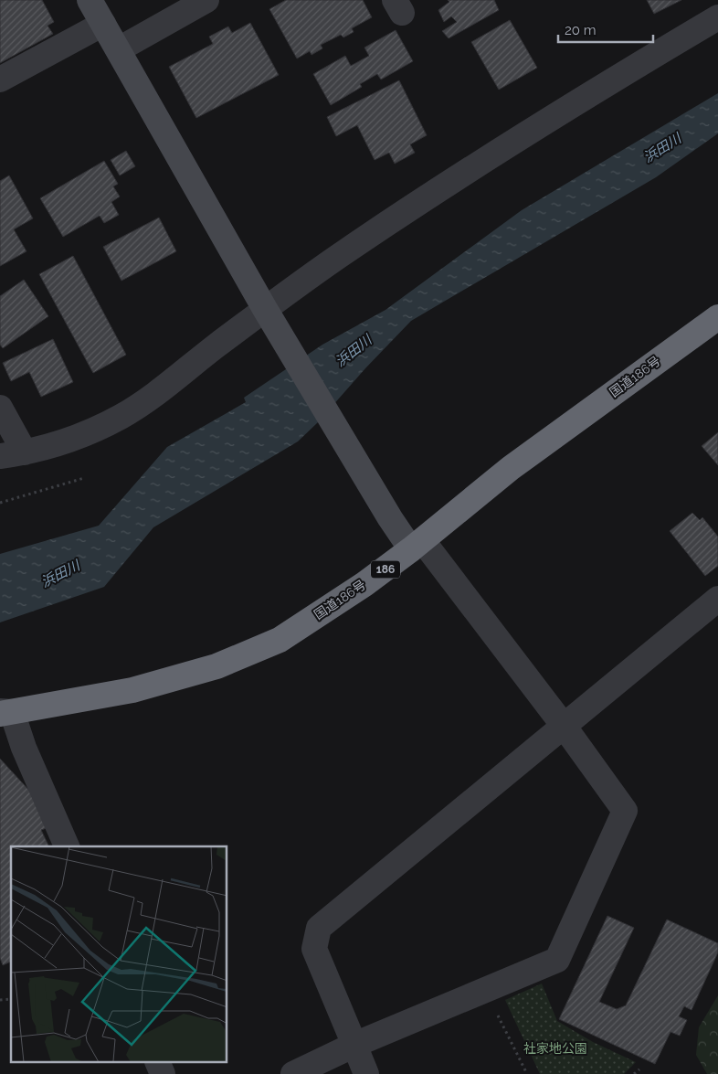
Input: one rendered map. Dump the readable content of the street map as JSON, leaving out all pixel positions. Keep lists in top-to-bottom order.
{
  "streets": {
    "highway": ["国道186号", "186"]
  },
  "water": ["浜田川"],
  "parks": ["社家地公園"],
  "scale_bar": "20 m"
}
